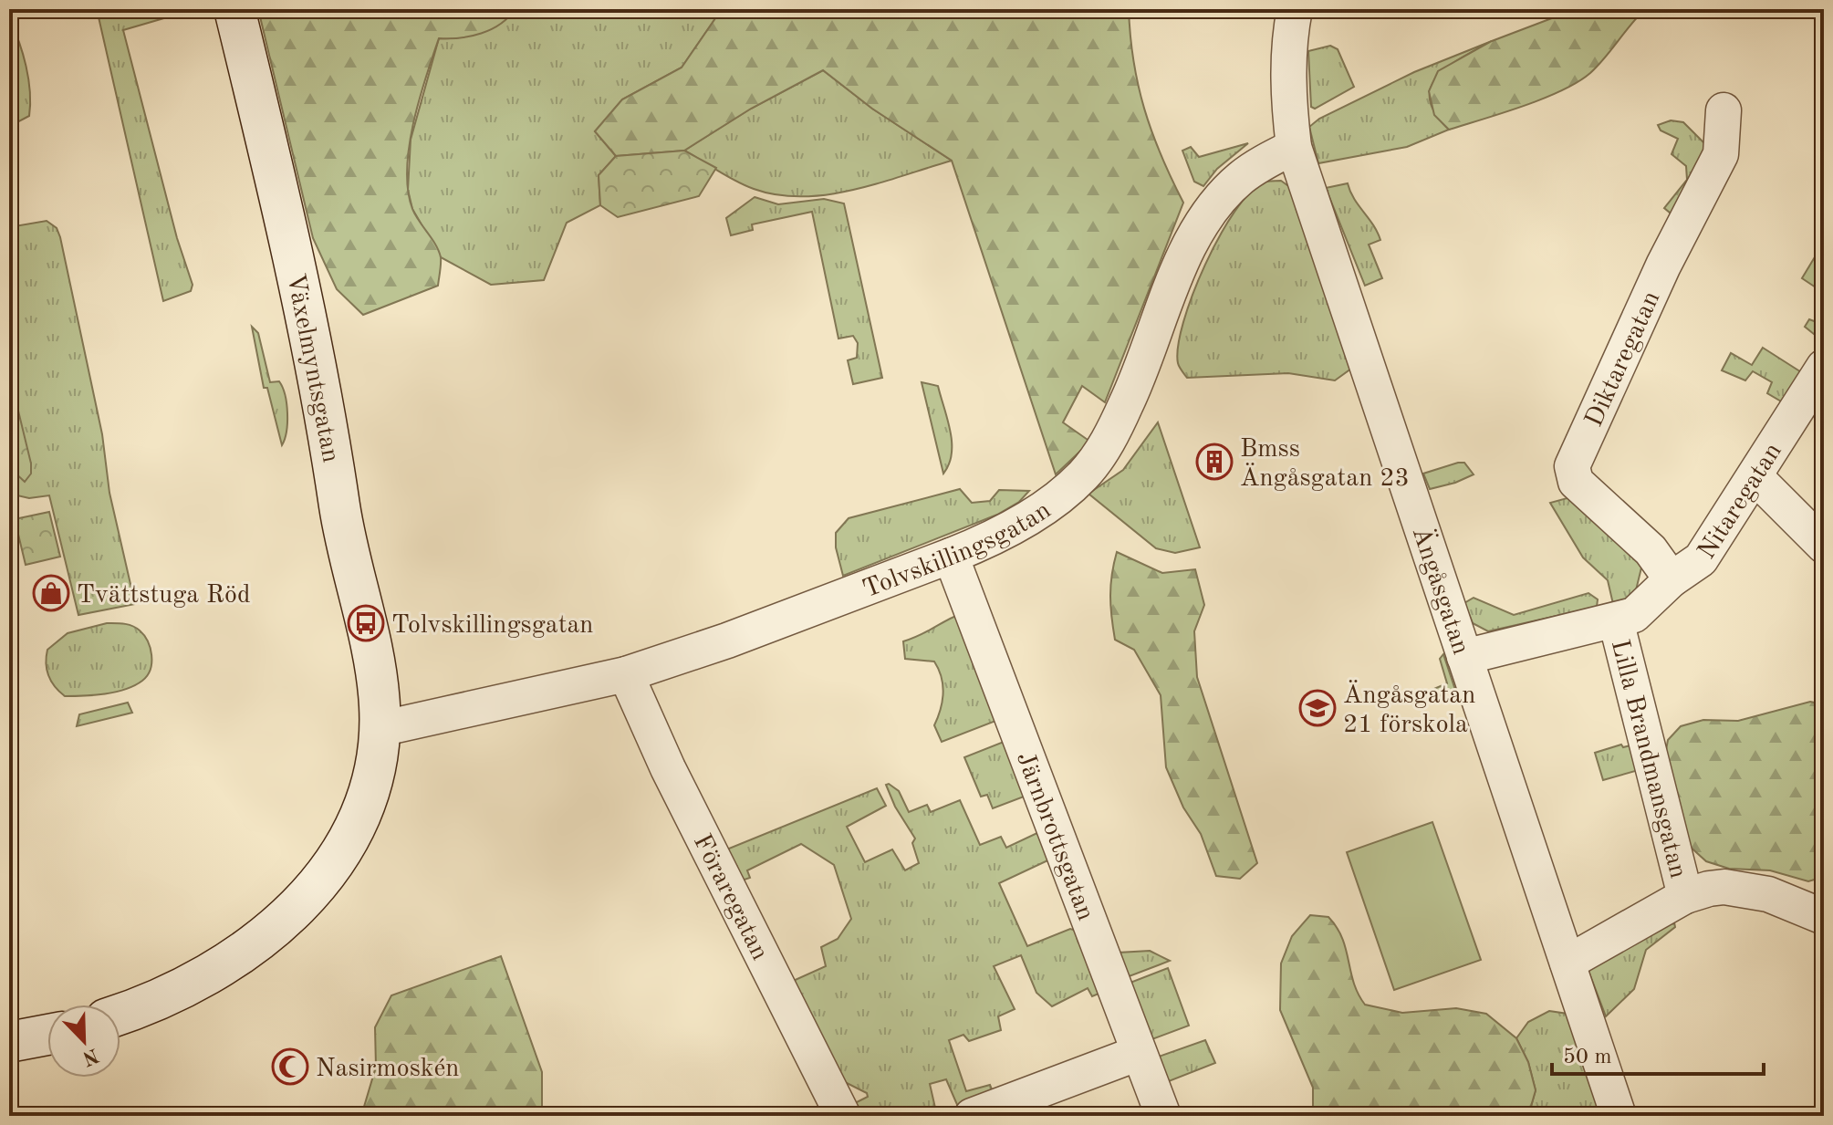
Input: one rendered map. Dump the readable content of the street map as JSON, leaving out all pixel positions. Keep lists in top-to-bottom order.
{
  "streets": {
    "street": [
      "Diktaregatan",
      "Växelmyntsgatan",
      "Nitaregatan",
      "Tolvskillingsgatan",
      "Ängåsgatan",
      "Lilla Brandmansgatan",
      "Järnbrottsgatan",
      "Föraregatan"
    ]
  },
  "crossings": [
    ["Diktaregatan", "Nitaregatan"],
    ["Växelmyntsgatan", "Tolvskillingsgatan"],
    ["Nitaregatan", "Ängåsgatan"],
    ["Nitaregatan", "Lilla Brandmansgatan"],
    ["Tolvskillingsgatan", "Ängåsgatan"],
    ["Tolvskillingsgatan", "Järnbrottsgatan"],
    ["Tolvskillingsgatan", "Föraregatan"]
  ],
  "places": {
    "building": ["Bmss Ängåsgatan 23"],
    "shop": ["Tvättstuga Röd"],
    "bus stop": ["Tolvskillingsgatan"],
    "school or university": ["Ängåsgatan 21 förskola"],
    "mosque": ["Nasirmoskén"]
  },
  "scale_bar": "50 m",
  "north": "bottom right"
}
